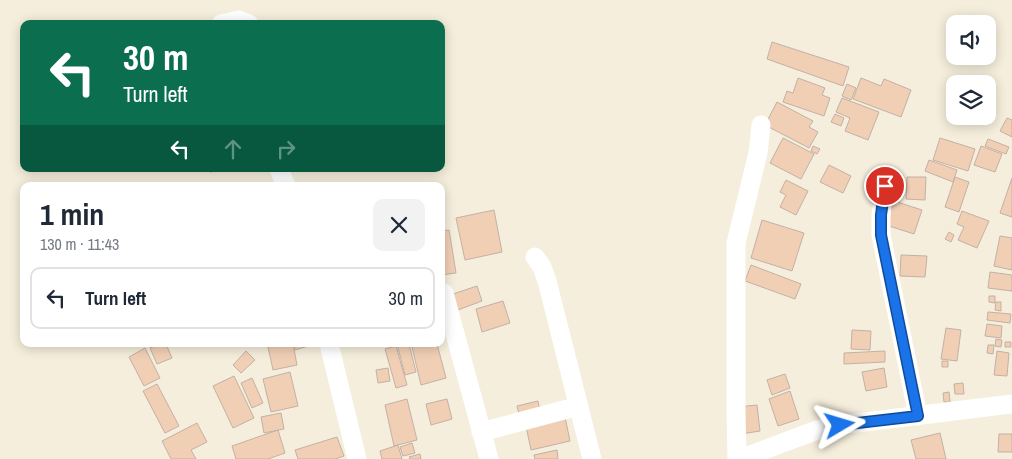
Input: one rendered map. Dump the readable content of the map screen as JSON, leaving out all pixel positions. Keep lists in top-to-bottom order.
{
  "page": {
    "turn": ["30 m", "Turn left"],
    "heading": ["1 min", "130 m · 11:43"],
    "list": [
      {
        "name": "Turn left",
        "value": "30 m"
      }
    ]
  }
}
